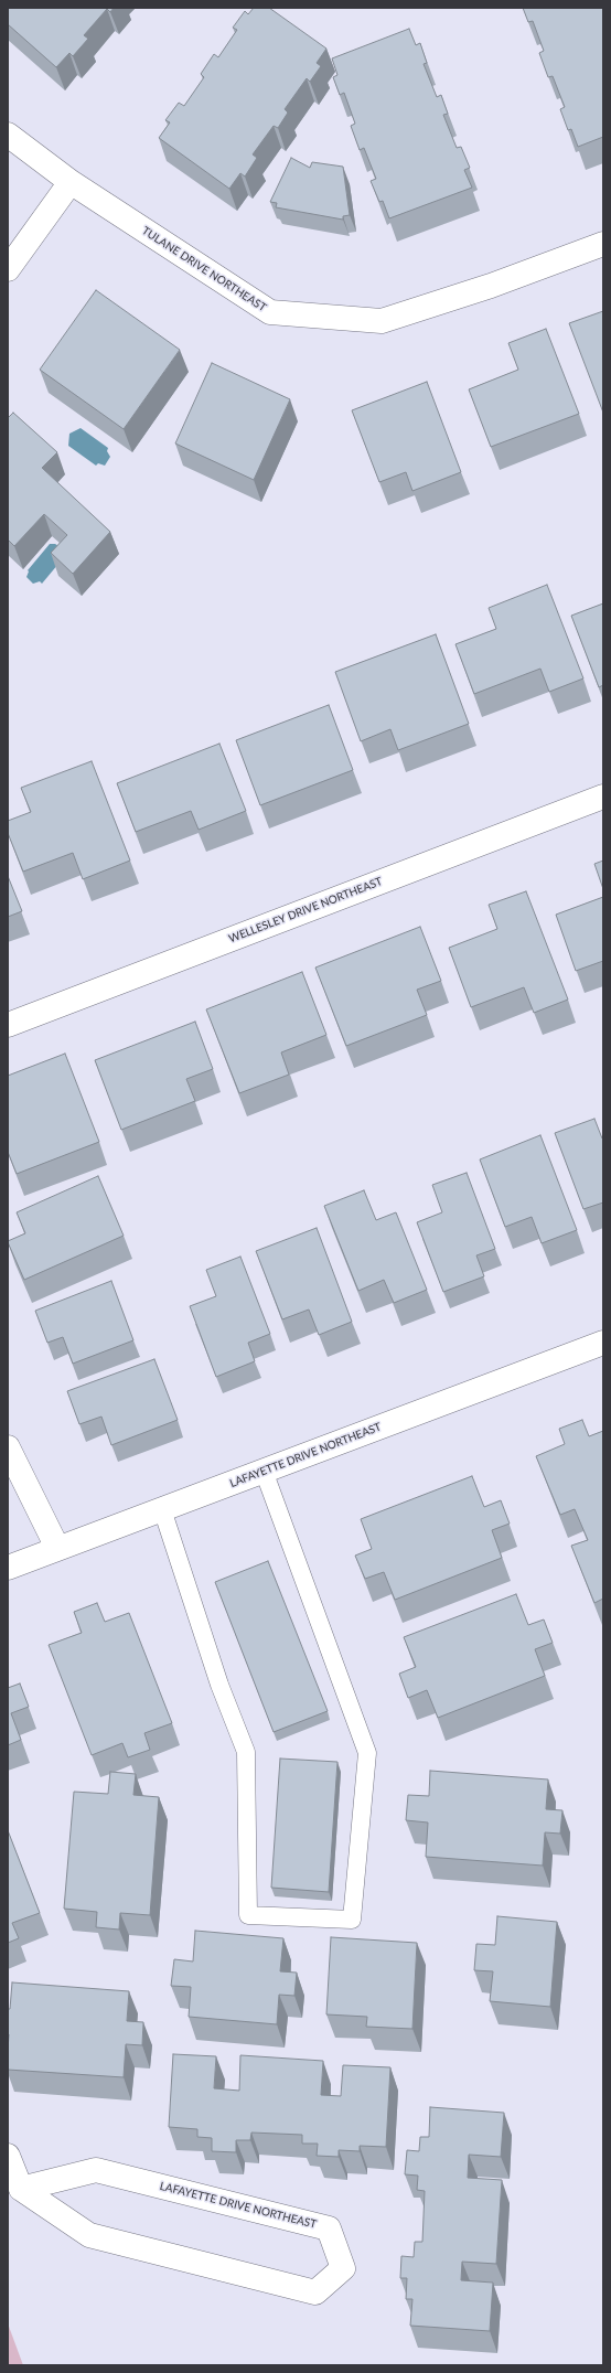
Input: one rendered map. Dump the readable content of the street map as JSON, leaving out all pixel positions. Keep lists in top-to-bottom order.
{
  "streets": {
    "street": ["TULANE DRIVE NORTHEAST", "WELLESLEY DRIVE NORTHEAST", "LAFAYETTE DRIVE NORTHEAST"]
  }
}
